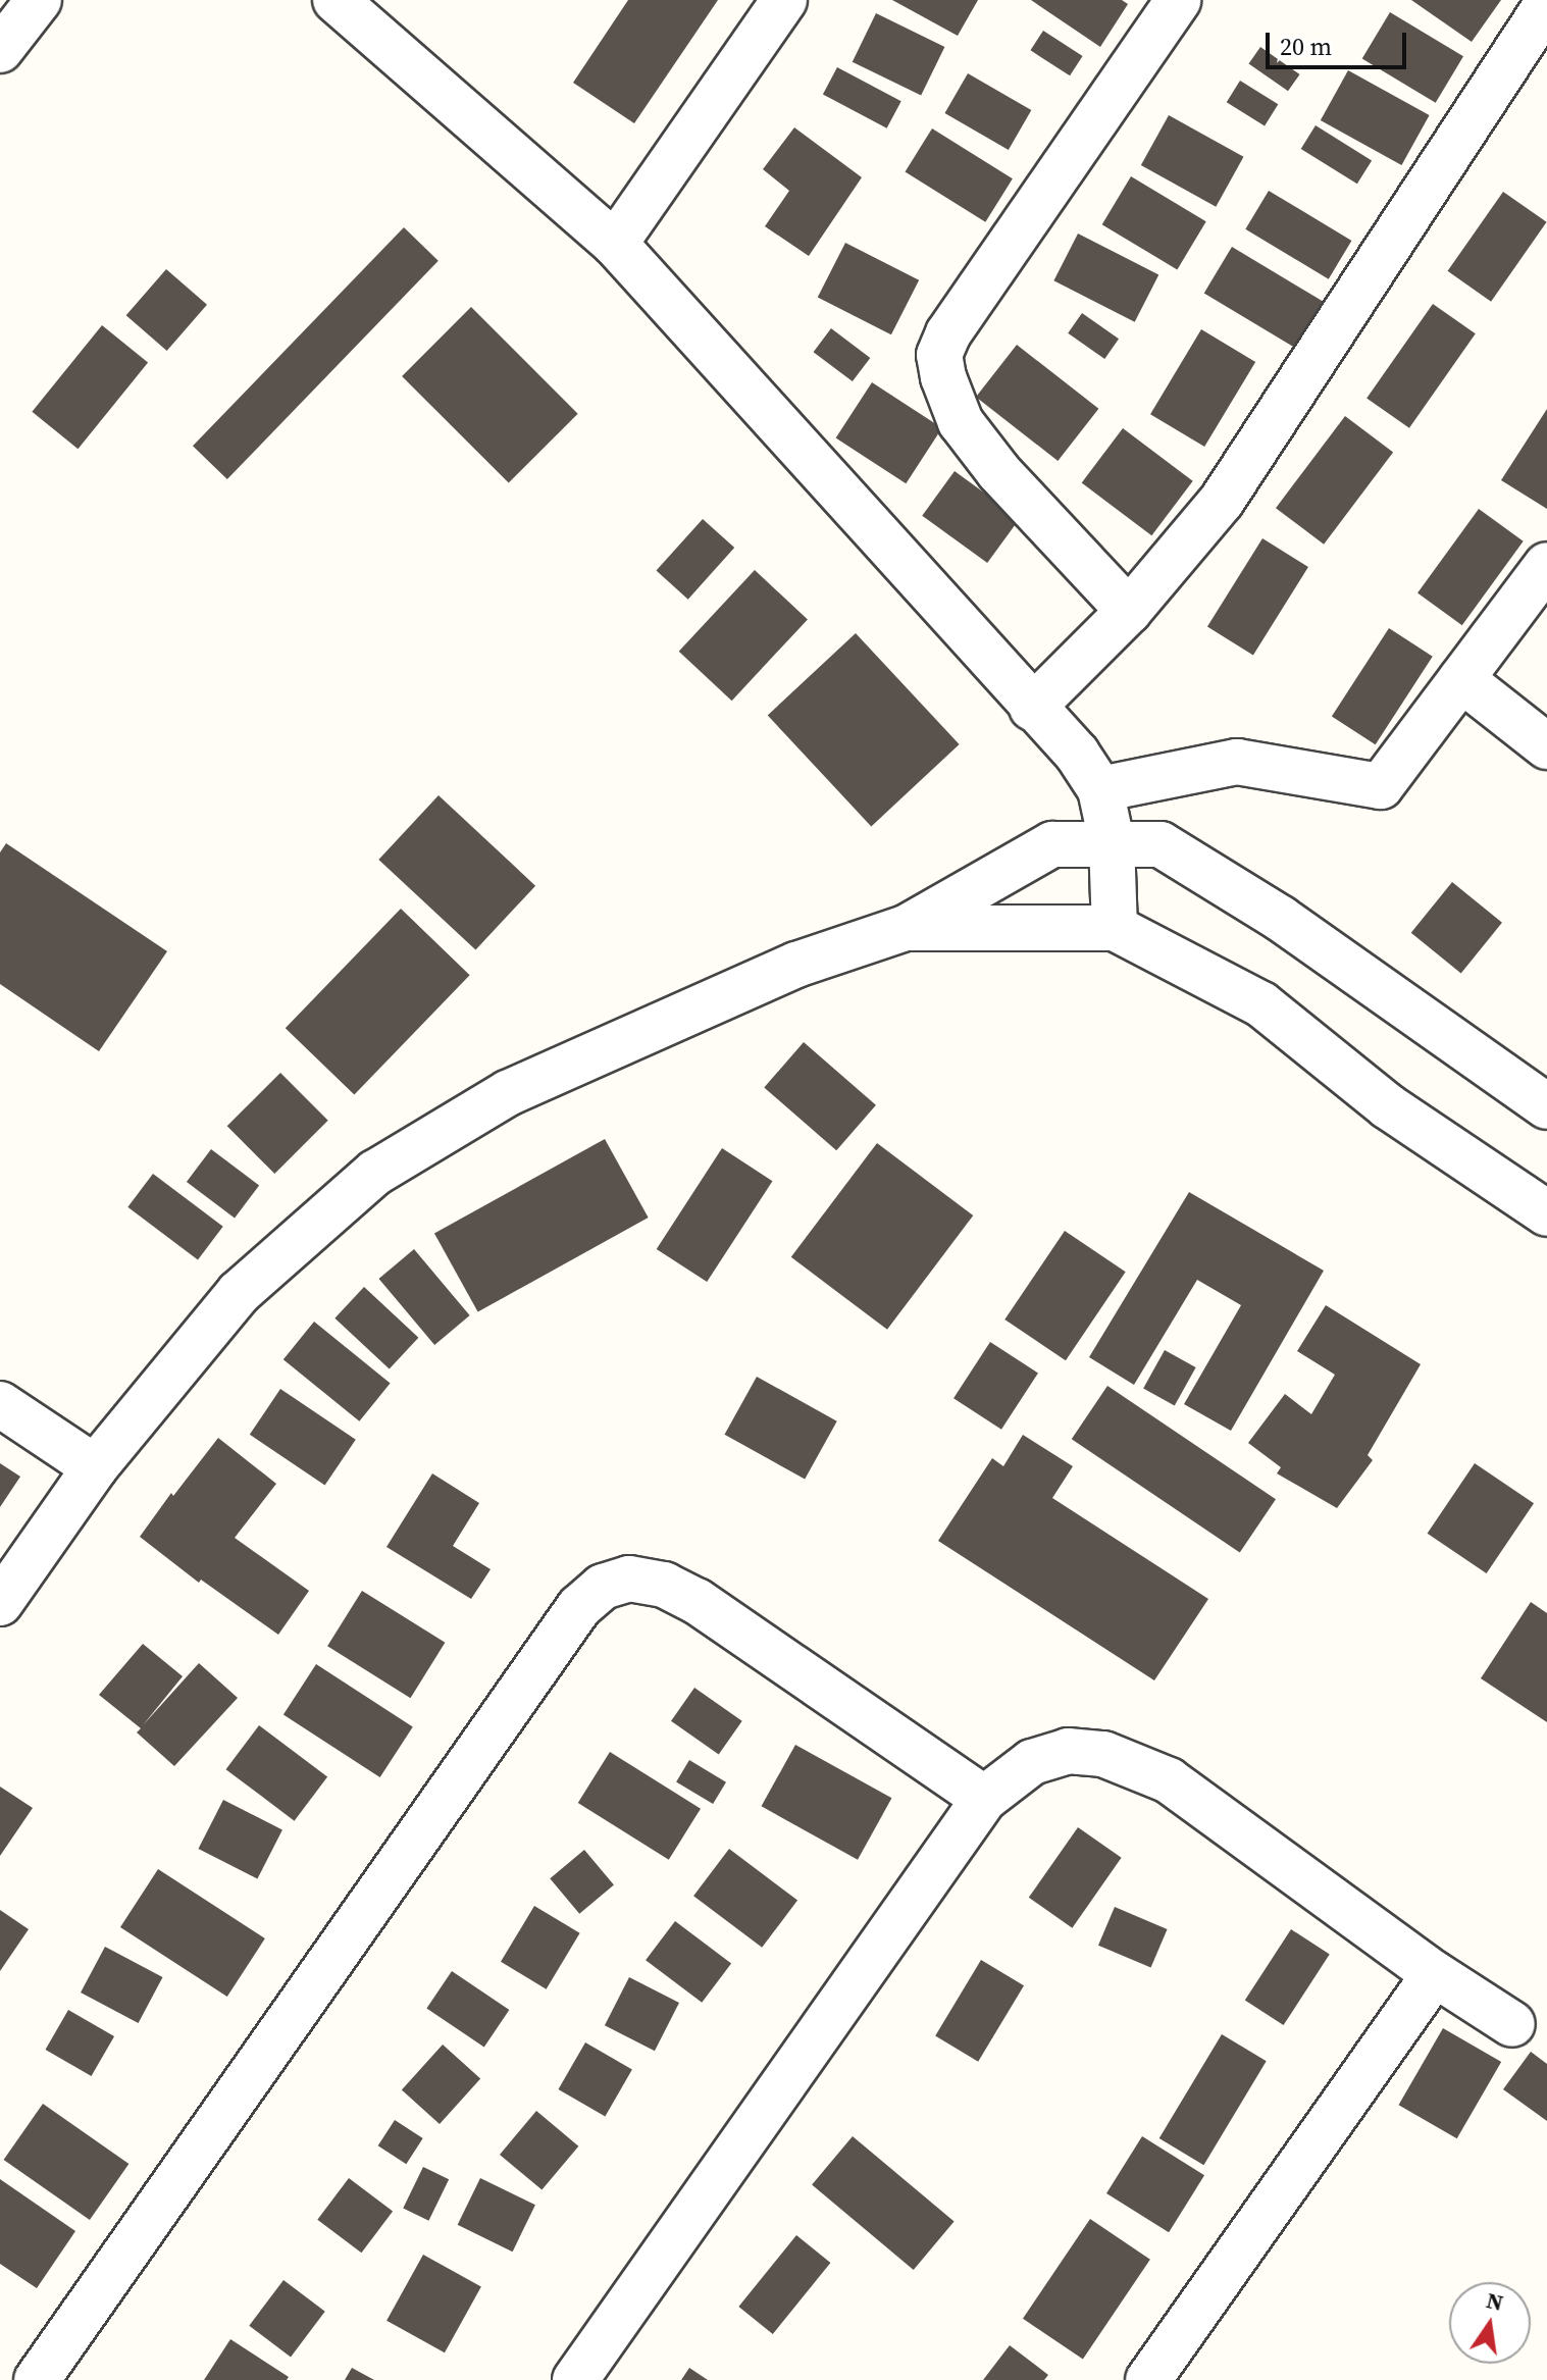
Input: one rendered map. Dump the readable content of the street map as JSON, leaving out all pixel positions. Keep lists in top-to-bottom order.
{
  "scale_bar": "20 m",
  "north": "top"
}
